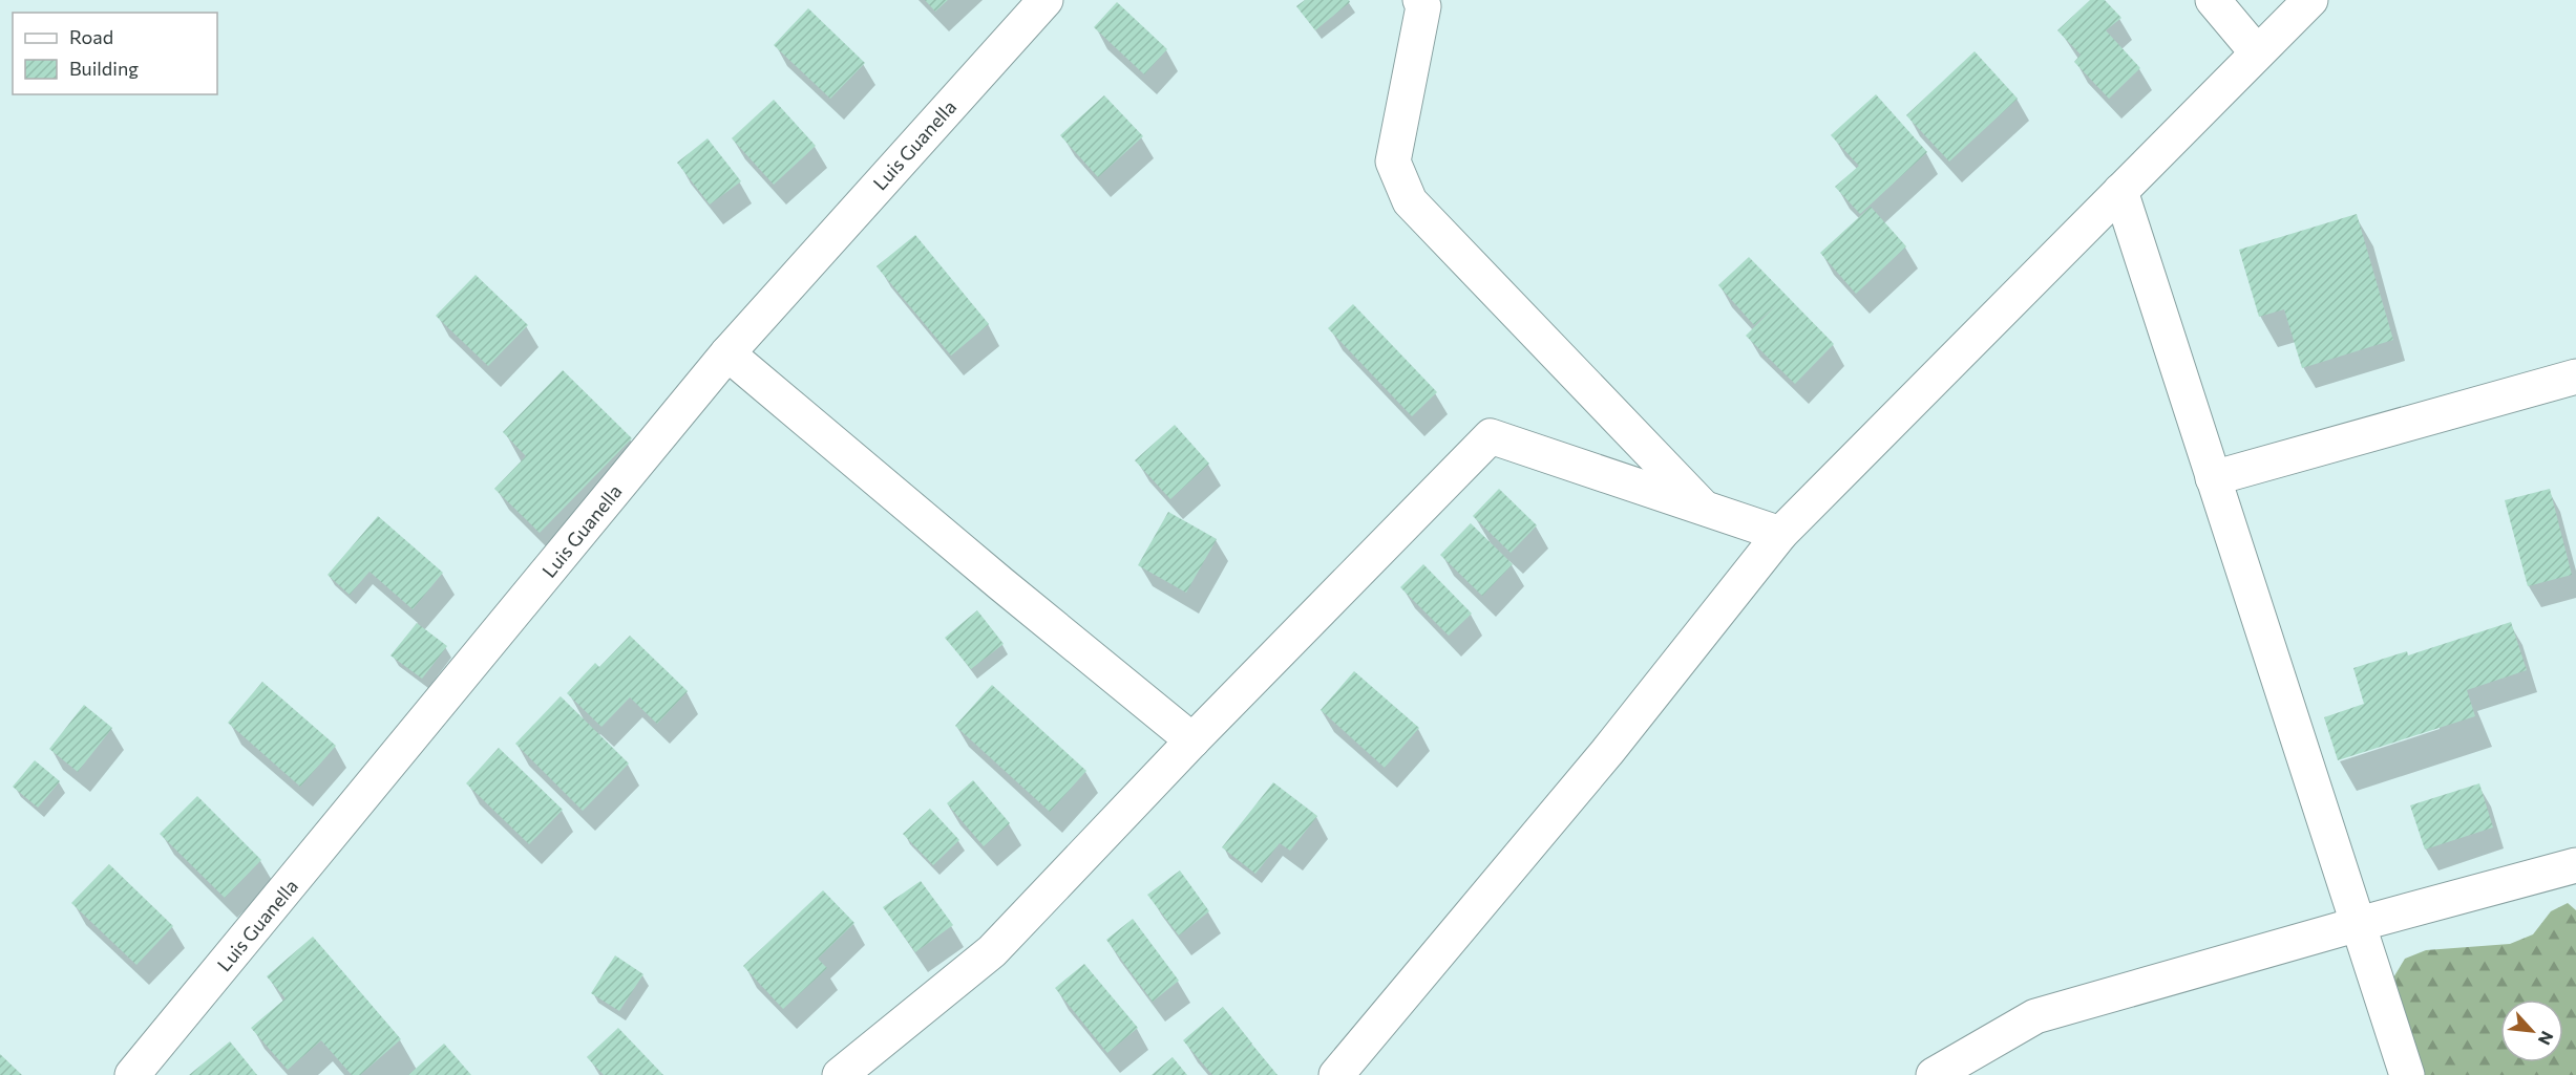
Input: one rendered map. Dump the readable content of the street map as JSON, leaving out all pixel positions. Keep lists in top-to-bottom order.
{
  "streets": {
    "street": ["Luis Guanella"]
  },
  "legend": ["Road", "Building"],
  "north": "bottom right"
}
